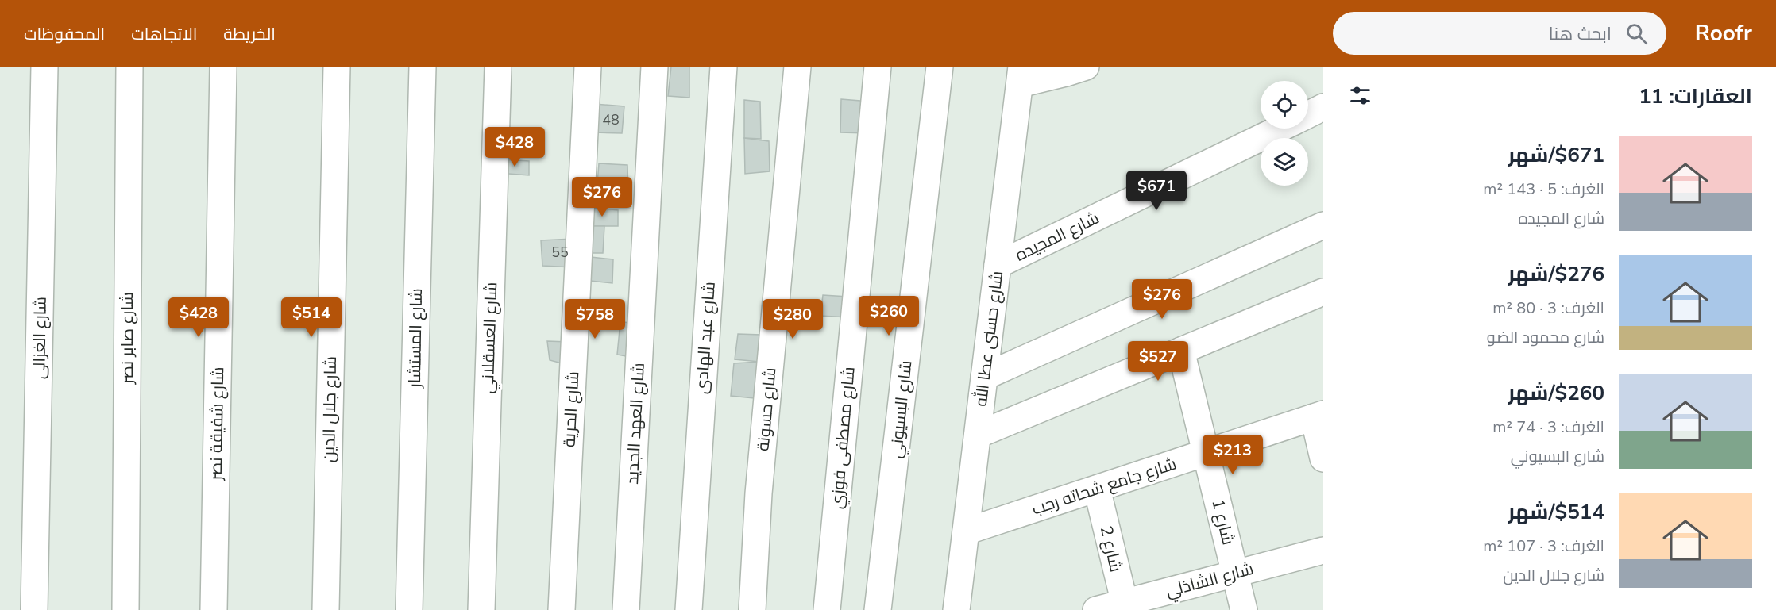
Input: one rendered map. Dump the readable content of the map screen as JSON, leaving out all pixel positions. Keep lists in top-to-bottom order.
{
  "streets": {
    "street": [
      "شارع المجيده",
      "شارع الغزالى",
      "شارع صابر نصر",
      "شارع المستشار",
      "شارع العسقلاني",
      "شارع عبد الهادى",
      "شارع حسنى عطا الله",
      "شارع جلال الدين",
      "شارع الحرية",
      "شارع حسونة",
      "شارع البسيوني",
      "شارع شفيقة نصر",
      "شارع العهد الجديد",
      "شارع مصطفى فوزي",
      "شارع جامع شحاته رجب",
      "شارع 1",
      "شارع 2",
      "شارع الشاذلي"
    ]
  },
  "crossings": [
    ["شارع المجيده", "شارع حسنى عطا الله"],
    ["شارع حسنى عطا الله", "شارع جامع شحاته رجب"],
    ["شارع جامع شحاته رجب", "شارع 1"],
    ["شارع جامع شحاته رجب", "شارع 2"],
    ["شارع 1", "شارع الشاذلي"],
    ["شارع 2", "شارع الشاذلي"]
  ],
  "house_numbers": ["48", "55"],
  "page": {
    "header": "Roofr",
    "search": "ابحث هنا",
    "nav": ["الخريطة", "الاتجاهات", "المحفوظات"],
    "heading": "العقارات: 11",
    "list": [
      {
        "name": "$671/شهر",
        "note": "الغرف: 5 · 143 m² · شارع المجيده"
      },
      {
        "name": "$276/شهر",
        "note": "الغرف: 3 · 80 m² · شارع محمود الضو"
      },
      {
        "name": "$260/شهر",
        "note": "الغرف: 3 · 74 m² · شارع البسيوني"
      },
      {
        "name": "$514/شهر",
        "note": "الغرف: 3 · 107 m² · شارع جلال الدين"
      }
    ],
    "price": [
      "$428",
      "$671",
      "$276",
      "$276",
      "$260",
      "$428",
      "$514",
      "$758",
      "$280",
      "$527",
      "$213"
    ]
  }
}
